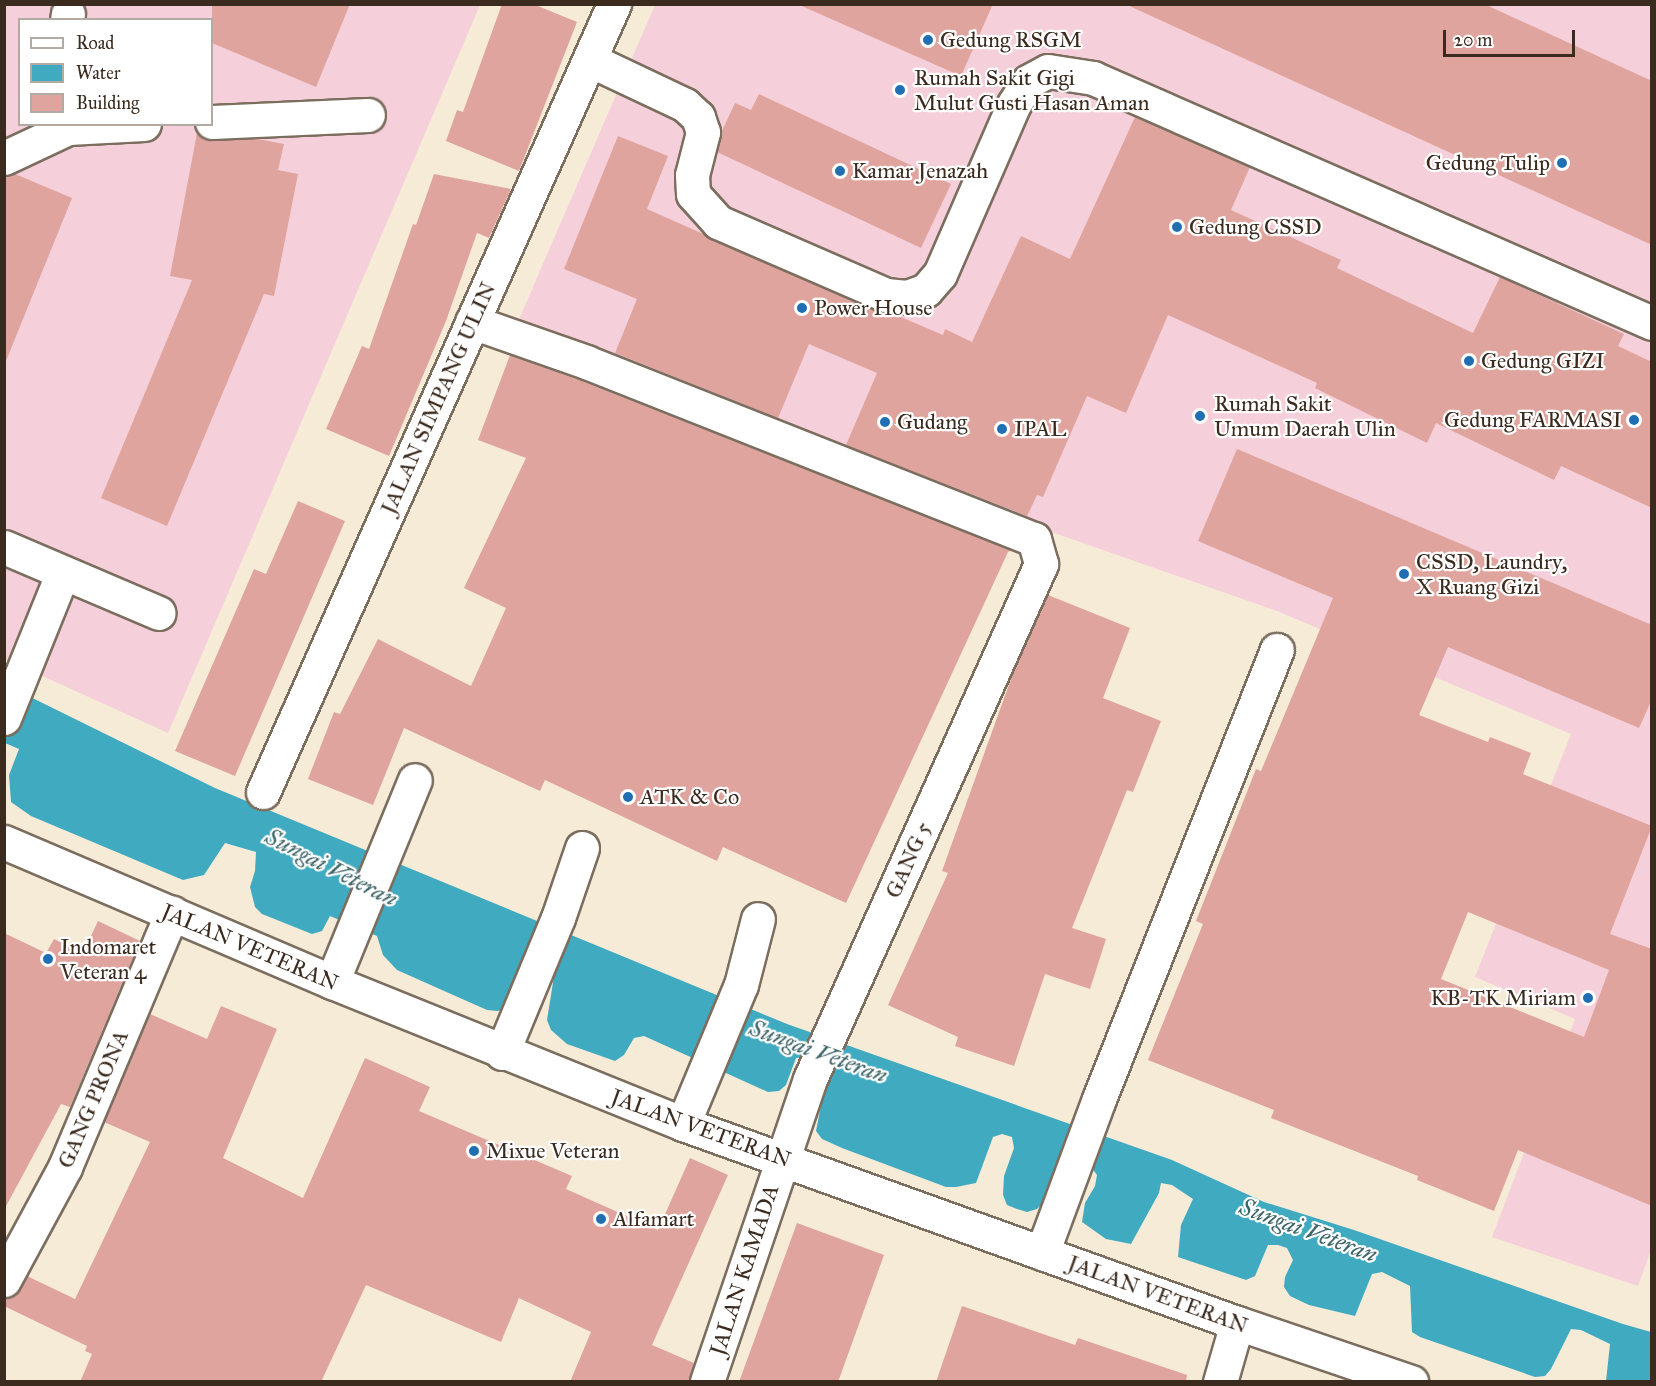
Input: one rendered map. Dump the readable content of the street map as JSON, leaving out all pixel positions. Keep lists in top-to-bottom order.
{
  "streets": {
    "main road": [
      "JALAN SIMPANG ULIN",
      "GANG 5",
      "JALAN VETERAN",
      "GANG PRONA",
      "JALAN KAMADA"
    ]
  },
  "crossings": [
    ["JALAN SIMPANG ULIN", "GANG 5"],
    ["GANG 5", "JALAN VETERAN"],
    ["GANG 5", "JALAN KAMADA"],
    ["JALAN VETERAN", "GANG PRONA"],
    ["JALAN VETERAN", "JALAN KAMADA"]
  ],
  "water": ["Sungai Veteran"],
  "places": [
    "Gedung RSGM",
    "Rumah Sakit Gigi Mulut Gusti Hasan Aman",
    "Gedung Tulip",
    "Kamar Jenazah",
    "Gedung CSSD",
    "Power House",
    "Gedung GIZI",
    "Rumah Sakit Umum Daerah Ulin",
    "Gedung FARMASI",
    "Gudang",
    "IPAL",
    "CSSD, Laundry, X Ruang Gizi",
    "ATK & Co",
    "Indomaret Veteran 4",
    "KB-TK Miriam",
    "Mixue Veteran",
    "Alfamart"
  ],
  "legend": ["Road", "Water", "Building"],
  "scale_bar": "20 m"
}
